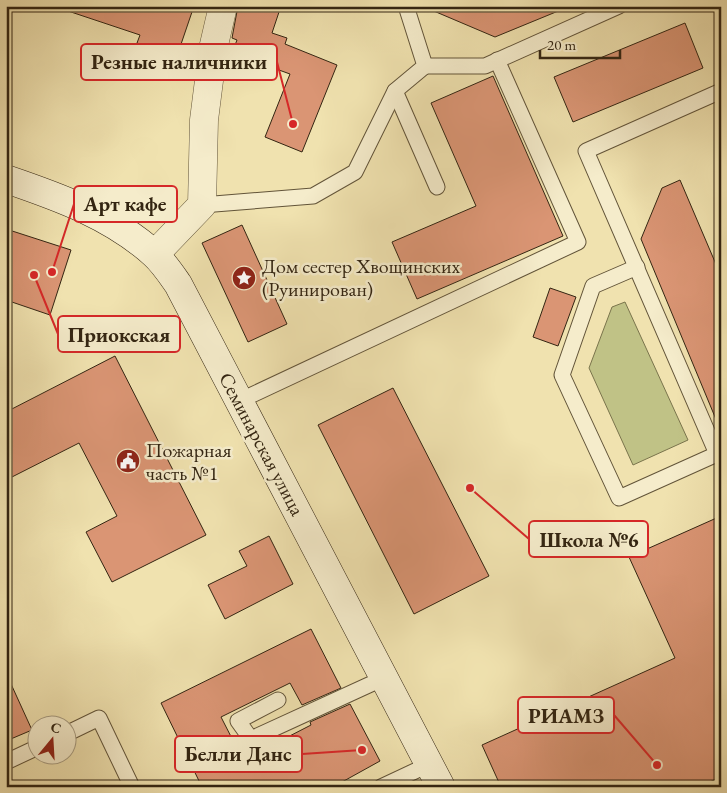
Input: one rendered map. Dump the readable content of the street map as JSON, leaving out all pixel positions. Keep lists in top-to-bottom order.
{
  "streets": {
    "main road": ["Семинарская улица"]
  },
  "places": {
    "other": [
      "Резные наличники",
      "Арт кафе",
      "Приокская",
      "Школа №6",
      "Белли Данс",
      "РИАМЗ"
    ],
    "place": ["Дом сестер Хвощинских (Руинирован)"],
    "public building": ["Пожарная часть №1"]
  },
  "scale_bar": "20 m",
  "north": "top"
}
